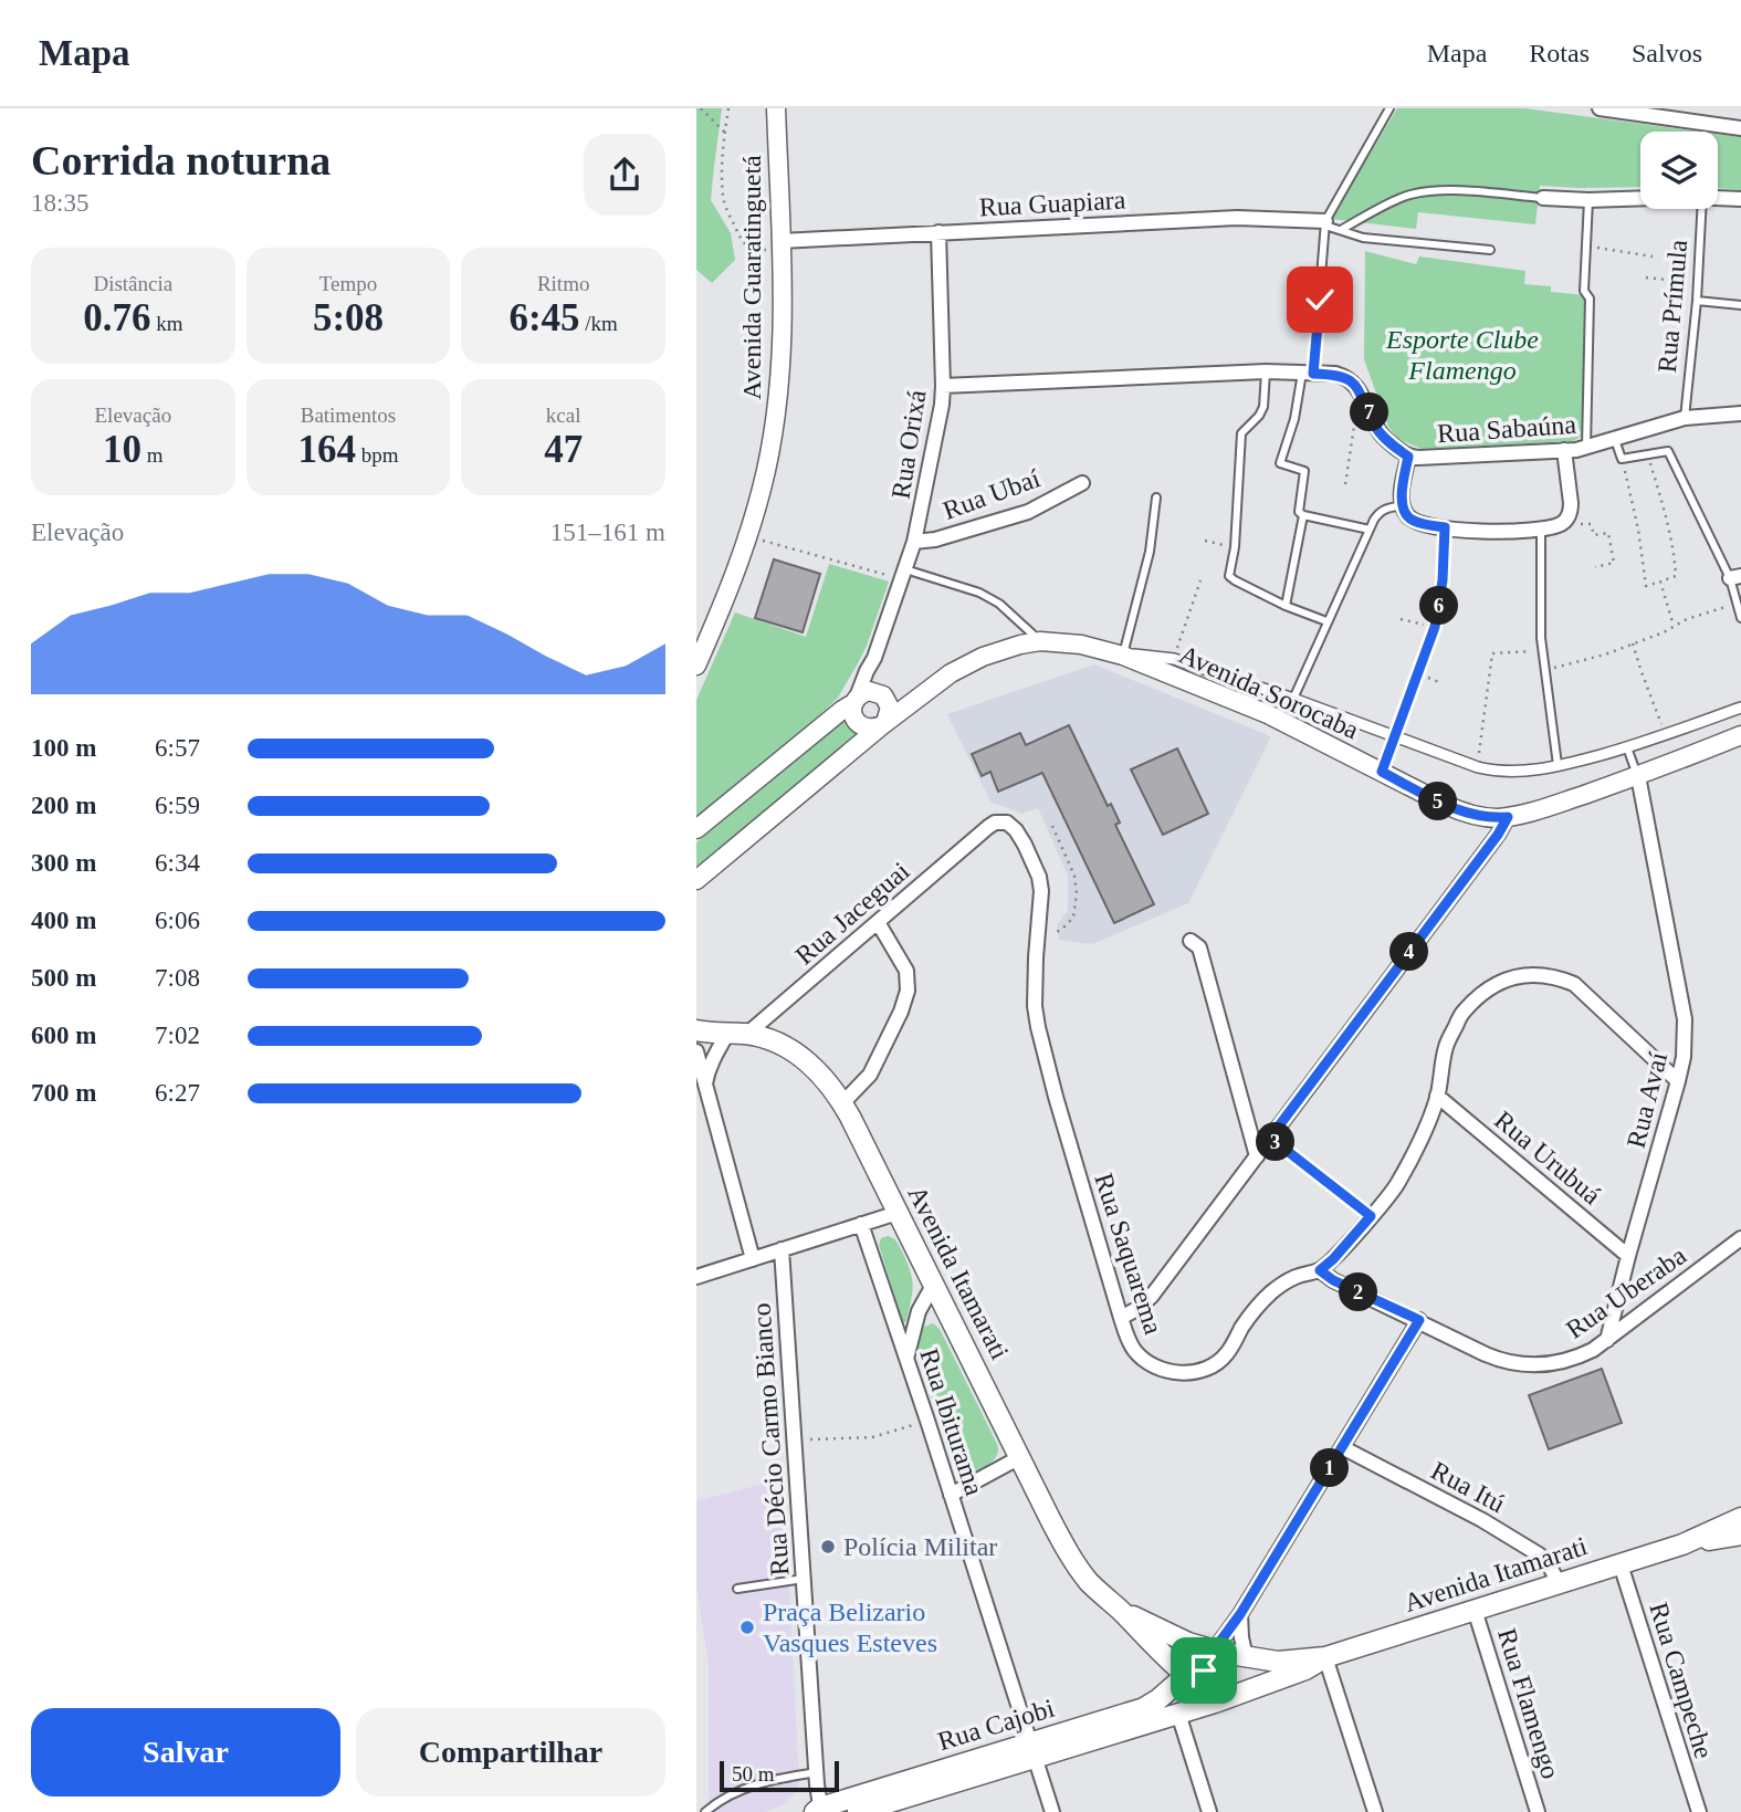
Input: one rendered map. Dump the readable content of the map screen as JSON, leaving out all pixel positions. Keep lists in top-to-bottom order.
{
  "streets": {
    "main road": ["Avenida Itamarati", "Rua Cajobi"],
    "street": [
      "Rua Guapiara",
      "Avenida Guaratinguetá",
      "Rua Sabaúna",
      "Rua Orixá",
      "Rua Ubaí",
      "Avenida Sorocaba",
      "Rua Jaceguai",
      "Rua Avaí",
      "Rua Urubuá",
      "Rua Saquarema",
      "Rua Uberaba",
      "Rua Ibiturama",
      "Rua Décio Carmo Bianco",
      "Rua Itú",
      "Rua Campeche",
      "Rua Flamengo"
    ],
    "lane": ["Rua Prímula"]
  },
  "crossings": [
    ["Rua Guapiara", "Avenida Guaratinguetá"],
    ["Rua Guapiara", "Rua Orixá"],
    ["Rua Prímula", "Rua Sabaúna"],
    ["Rua Orixá", "Rua Ubaí"],
    ["Rua Orixá", "Avenida Sorocaba"],
    ["Avenida Sorocaba", "Rua Avaí"],
    ["Rua Jaceguai", "Rua Saquarema"],
    ["Rua Jaceguai", "Avenida Itamarati"],
    ["Rua Avaí", "Rua Urubuá"],
    ["Rua Avaí", "Rua Saquarema"],
    ["Rua Avaí", "Rua Uberaba"],
    ["Rua Urubuá", "Rua Saquarema"],
    ["Rua Saquarema", "Rua Uberaba"],
    ["Avenida Itamarati", "Rua Itú"],
    ["Avenida Itamarati", "Rua Campeche"],
    ["Avenida Itamarati", "Rua Flamengo"],
    ["Avenida Itamarati", "Rua Cajobi"],
    ["Rua Ibiturama", "Rua Cajobi"],
    ["Rua Décio Carmo Bianco", "Rua Cajobi"]
  ],
  "parks": ["Esporte Clube Flamengo"],
  "places": ["Polícia Militar", "Praça Belizario Vasques Esteves"],
  "scale_bar": "50 m",
  "page": {
    "header": "Mapa",
    "nav": ["Mapa", "Rotas", "Salvos"],
    "heading": ["Corrida noturna", "18:35"],
    "stats": [
      ["Distância", "0.76 km"],
      ["Tempo", "5:08"],
      ["Ritmo", "6:45 /km"],
      ["Elevação", "10 m"],
      ["Batimentos", "164 bpm"],
      ["kcal", "47"]
    ],
    "pins": [
      "7",
      "6",
      "5",
      "4",
      "3",
      "2",
      "1"
    ],
    "chart": ["Elevação", "151–161 m"],
    "list": [
      {
        "name": "100 m",
        "note": "6:57"
      },
      {
        "name": "200 m",
        "note": "6:59"
      },
      {
        "name": "300 m",
        "note": "6:34"
      },
      {
        "name": "400 m",
        "note": "6:06"
      },
      {
        "name": "500 m",
        "note": "7:08"
      },
      {
        "name": "600 m",
        "note": "7:02"
      },
      {
        "name": "700 m",
        "note": "6:27"
      }
    ],
    "buttons": ["Salvar", "Compartilhar"],
    "scale": "50 m"
  }
}
